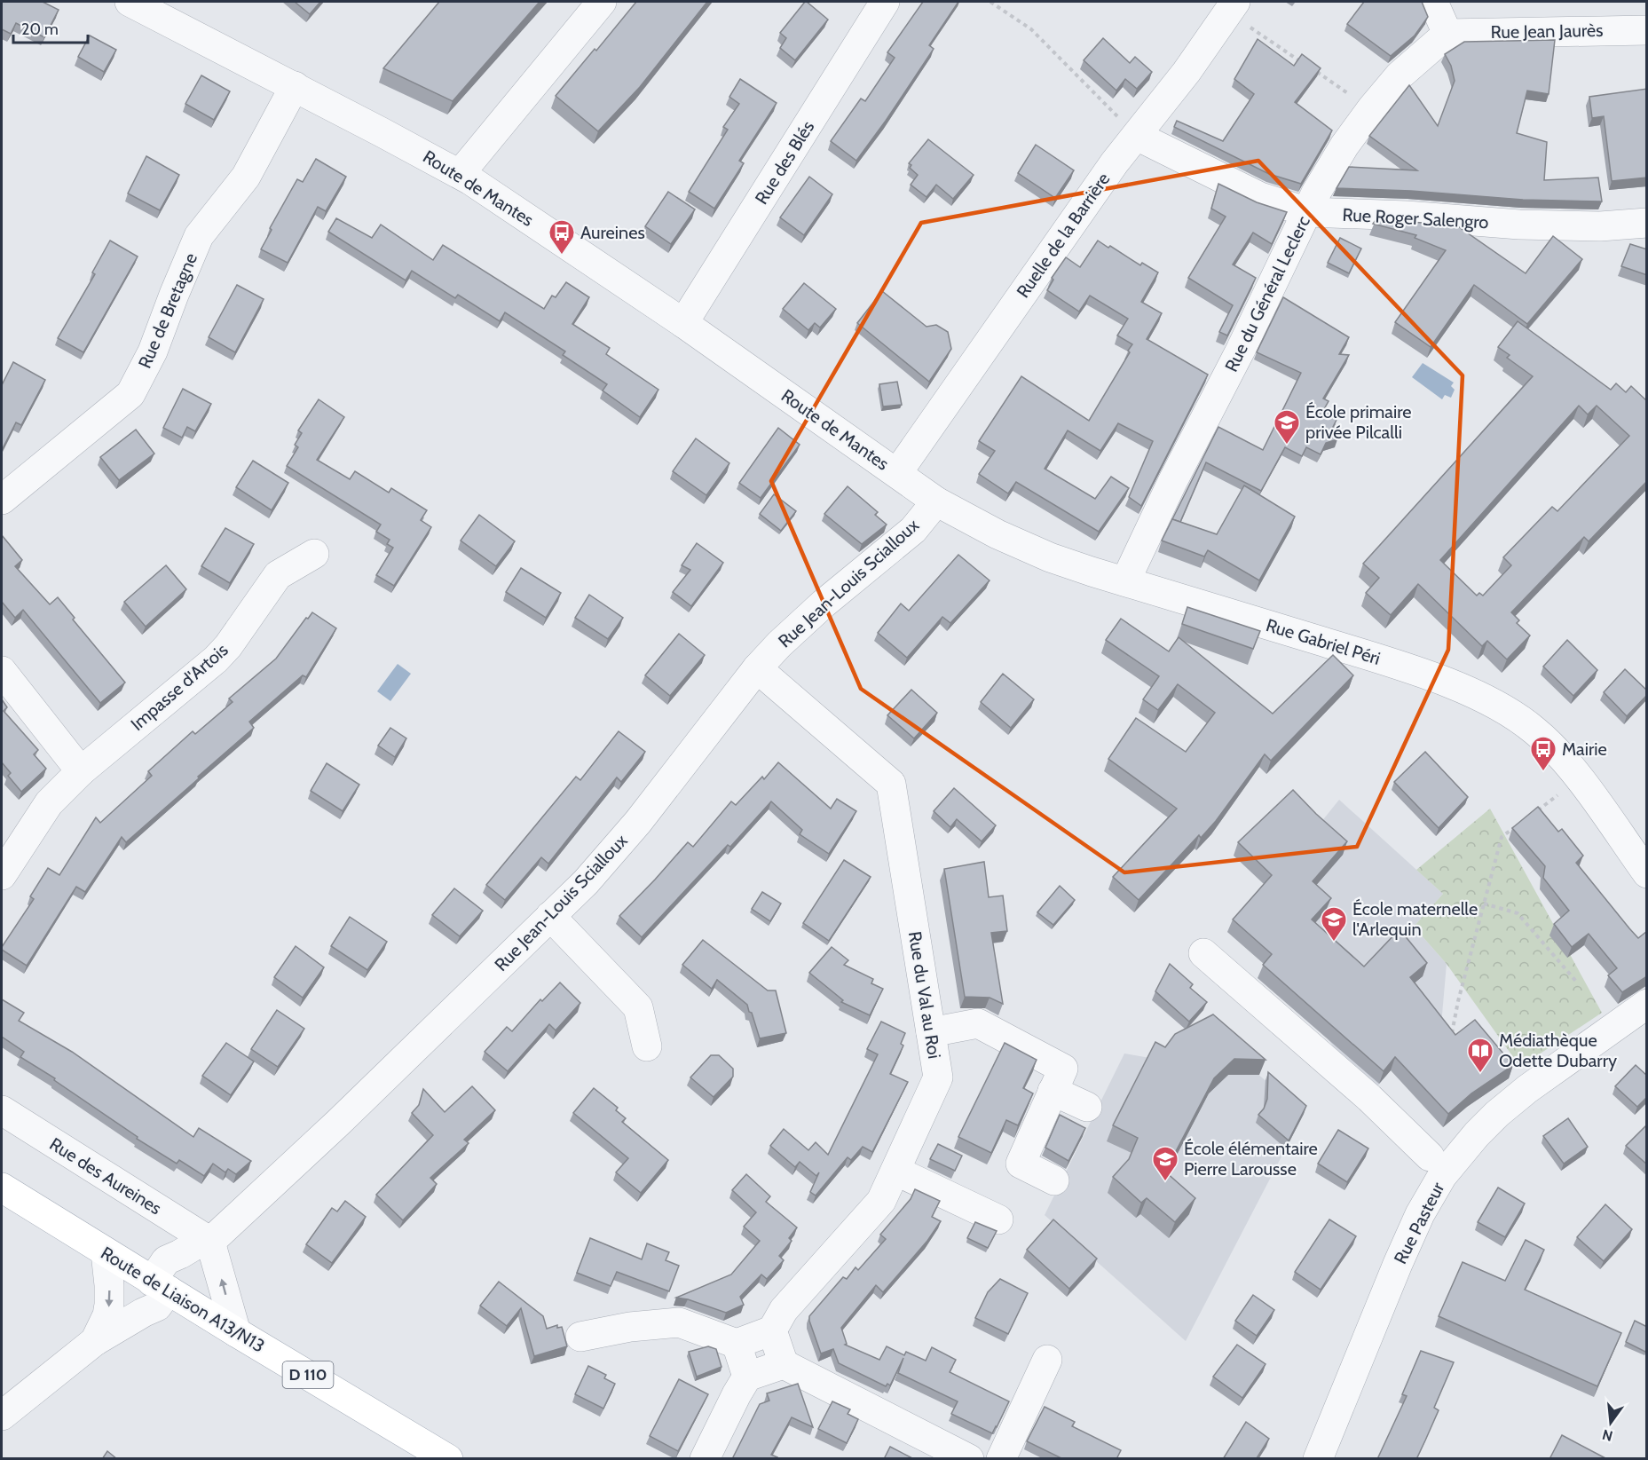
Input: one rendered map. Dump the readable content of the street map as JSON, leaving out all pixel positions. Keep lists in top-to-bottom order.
{
  "streets": {
    "main road": ["Route de Liaison A13/N13", "D 110"],
    "street": [
      "Rue Jean Jaurès",
      "Rue des Blés",
      "Route de Mantes",
      "Rue Roger Salengro",
      "Ruelle de la Barrière",
      "Rue du Général Leclerc",
      "Rue de Bretagne",
      "Rue Jean-Louis Scialloux",
      "Rue Gabriel Péri",
      "Impasse d'Artois",
      "Rue du Val au Roi",
      "Rue des Aureines",
      "Rue Pasteur"
    ]
  },
  "crossings": [
    ["Rue Jean Jaurès", "Rue du Général Leclerc"],
    ["Rue des Blés", "Route de Mantes"],
    ["Route de Mantes", "Ruelle de la Barrière"],
    ["Route de Mantes", "Rue de Bretagne"],
    ["Route de Mantes", "Rue Jean-Louis Scialloux"],
    ["Route de Mantes", "Rue Gabriel Péri"],
    ["Rue Roger Salengro", "Ruelle de la Barrière"],
    ["Rue Roger Salengro", "Rue du Général Leclerc"],
    ["Rue du Général Leclerc", "Rue Gabriel Péri"],
    ["Rue Jean-Louis Scialloux", "Rue Gabriel Péri"],
    ["Rue Jean-Louis Scialloux", "Rue du Val au Roi"],
    ["Rue Jean-Louis Scialloux", "Rue des Aureines"],
    ["Rue Jean-Louis Scialloux", "Route de Liaison A13/N13"]
  ],
  "places": {
    "bus stop": ["Aureines", "Mairie"],
    "school or university": ["École primaire privée Pilcalli", "École maternelle l'Arlequin", "École élémentaire Pierre Larousse"],
    "library": ["Médiathèque Odette Dubarry"]
  },
  "scale_bar": "20 m",
  "north": "bottom"
}
